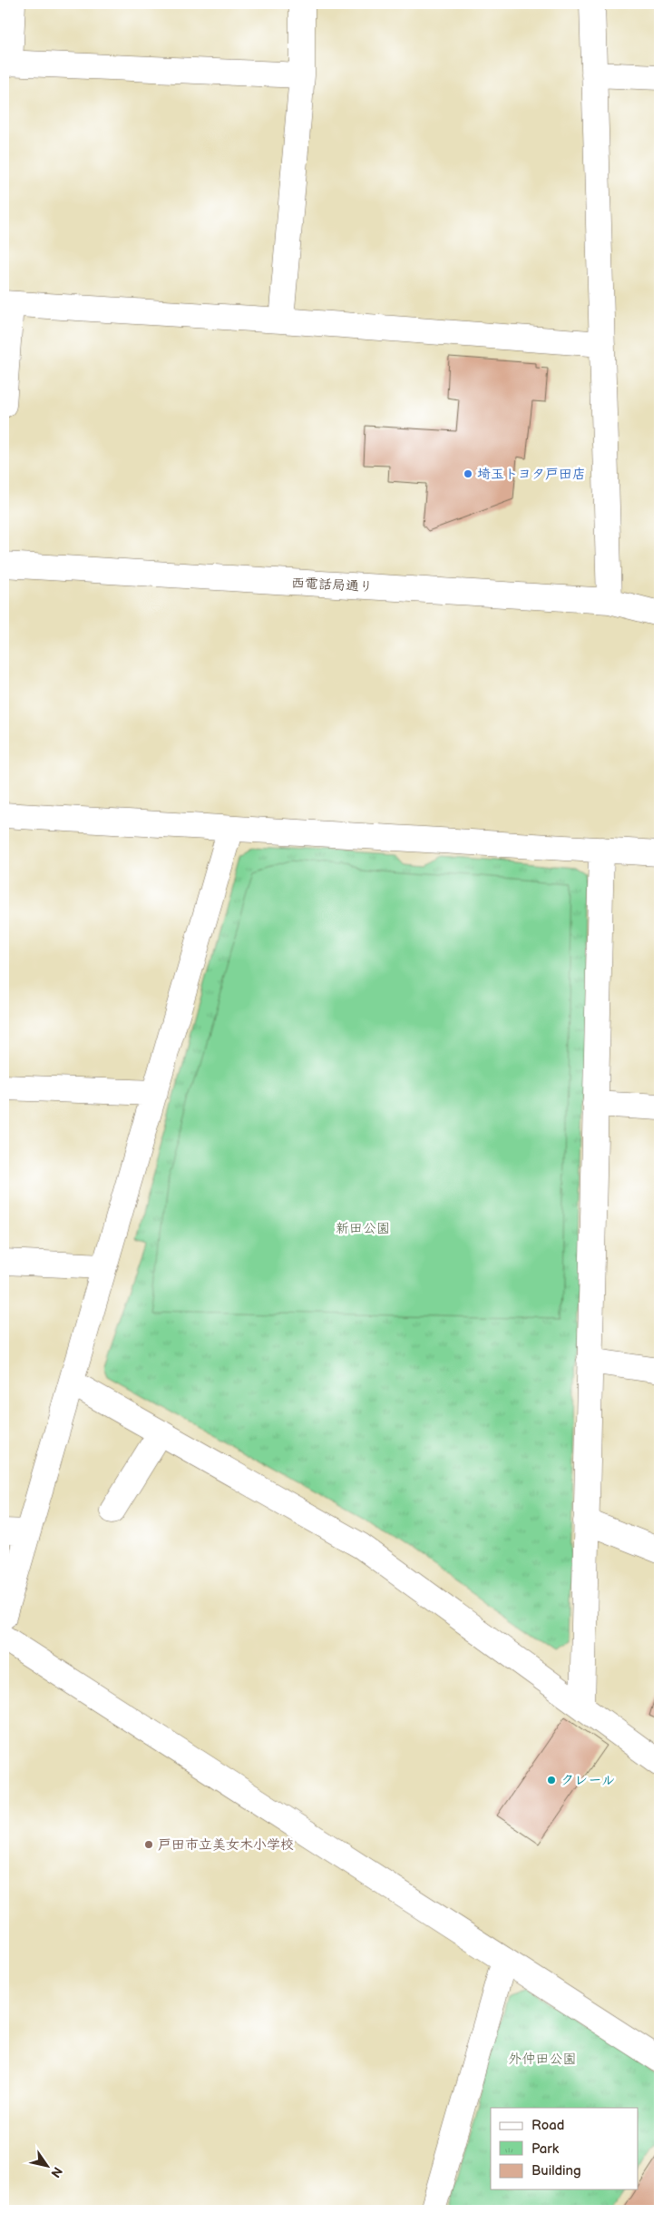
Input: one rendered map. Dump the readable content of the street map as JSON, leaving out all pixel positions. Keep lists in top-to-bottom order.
{
  "streets": {
    "street": ["西電話局通り"]
  },
  "parks": ["新田公園", "外仲田公園"],
  "places": ["埼玉トヨタ戸田店", "クレール", "戸田市立美女木小学校"],
  "legend": ["Road", "Park", "Building"],
  "north": "bottom right"
}
